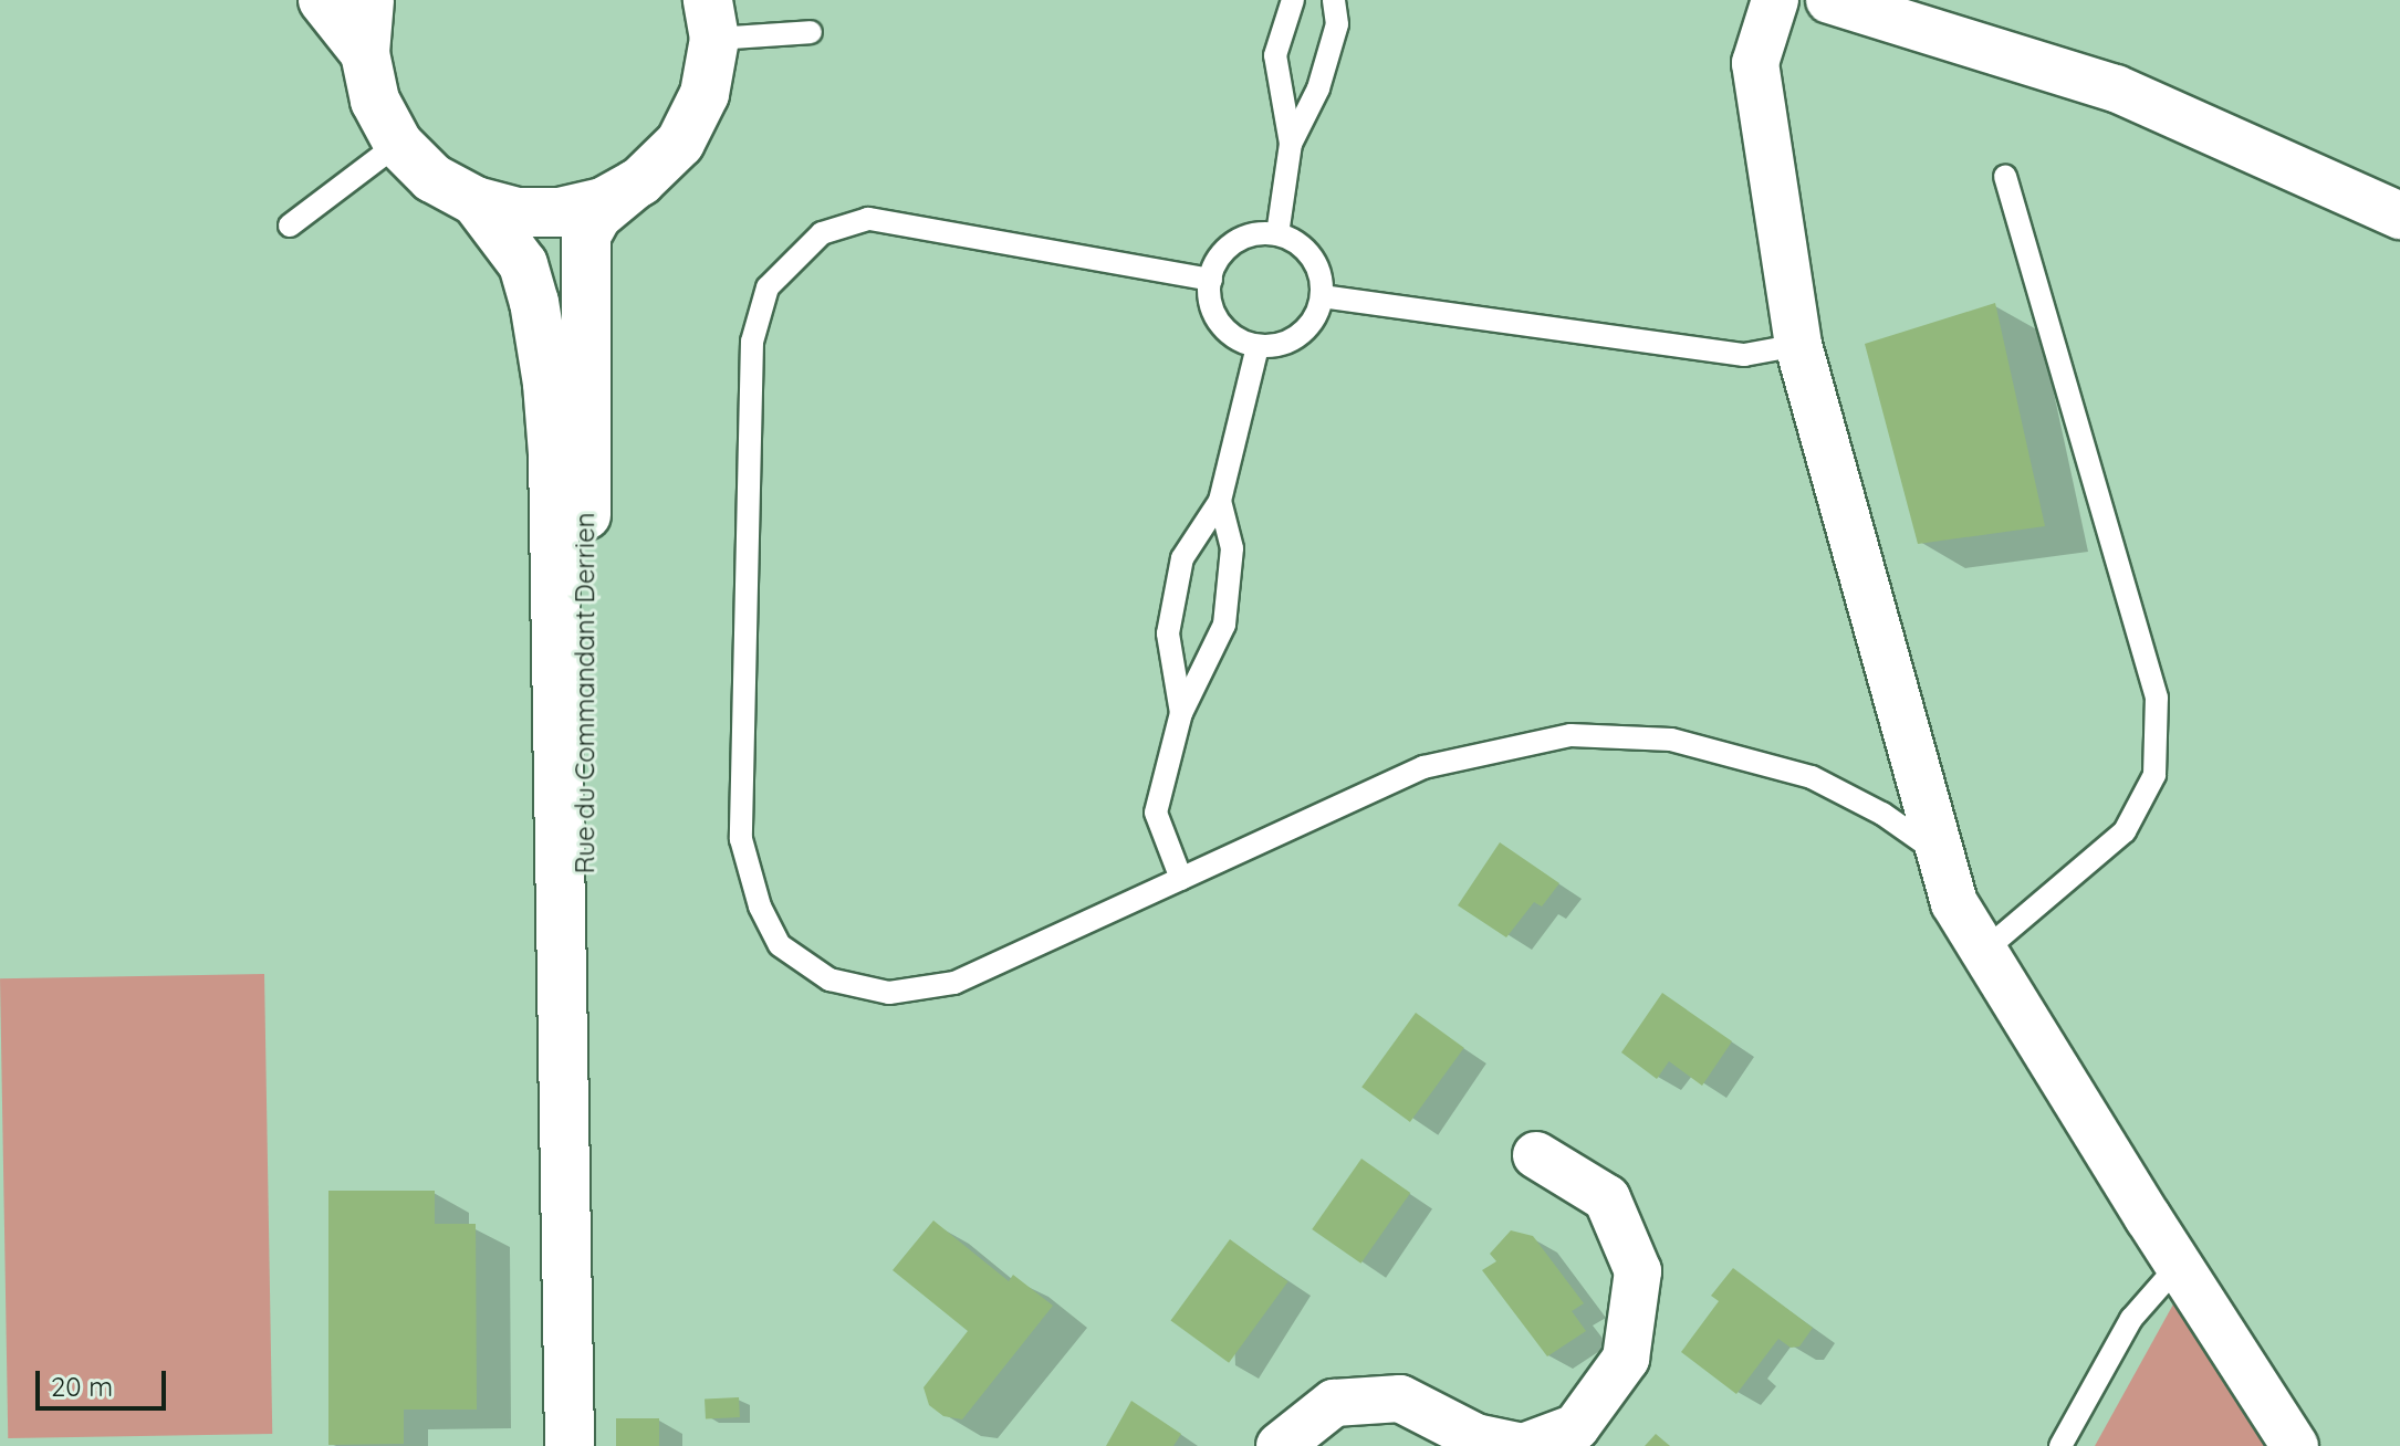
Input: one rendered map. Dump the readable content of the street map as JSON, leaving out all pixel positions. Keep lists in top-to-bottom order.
{
  "streets": {
    "main road": ["Rue du Commandant Derrien"]
  },
  "scale_bar": "20 m"
}
